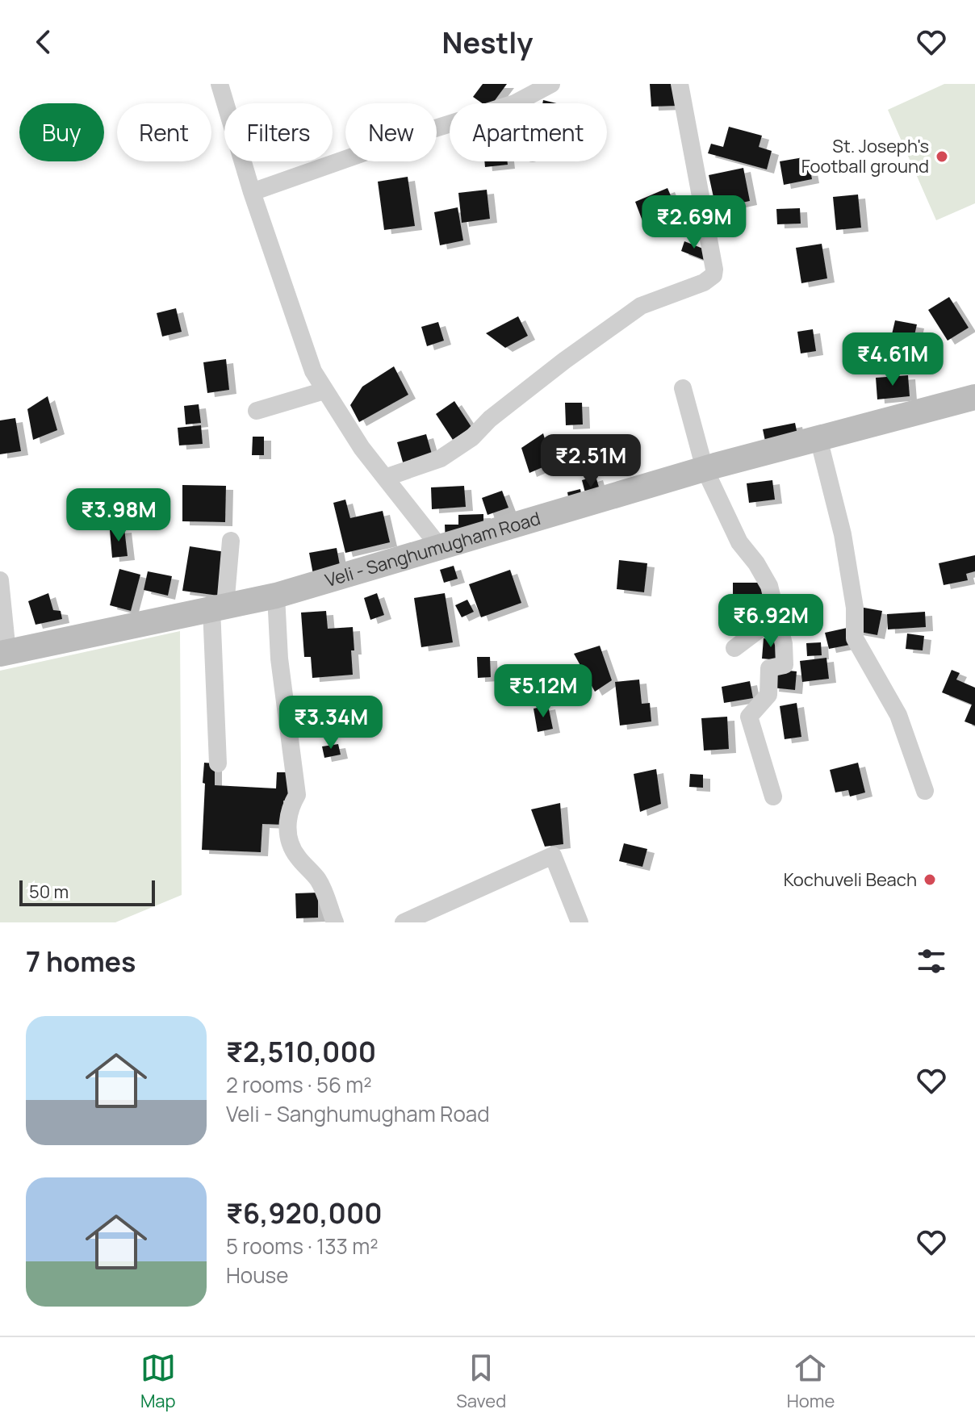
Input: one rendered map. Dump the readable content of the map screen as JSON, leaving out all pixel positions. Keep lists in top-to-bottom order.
{
  "streets": {
    "main road": ["Veli - Sanghumugham Road"]
  },
  "places": ["St. Joseph's Football ground", "Kochuveli Beach"],
  "scale_bar": "50 m",
  "page": {
    "header": "Nestly",
    "chip": [
      "Buy",
      "Rent",
      "Filters",
      "New",
      "Apartment"
    ],
    "price": [
      "₹2.69M",
      "₹4.61M",
      "₹2.51M",
      "₹3.98M",
      "₹6.92M",
      "₹5.12M",
      "₹3.34M"
    ],
    "scale": "50 m",
    "heading": "7 homes",
    "list": [
      {
        "name": "₹2,510,000",
        "note": "2 rooms · 56 m² · Veli - Sanghumugham Road"
      },
      {
        "name": "₹6,920,000",
        "note": "5 rooms · 133 m² · House"
      }
    ],
    "tabs": ["Map", "Saved", "Home"]
  }
}
